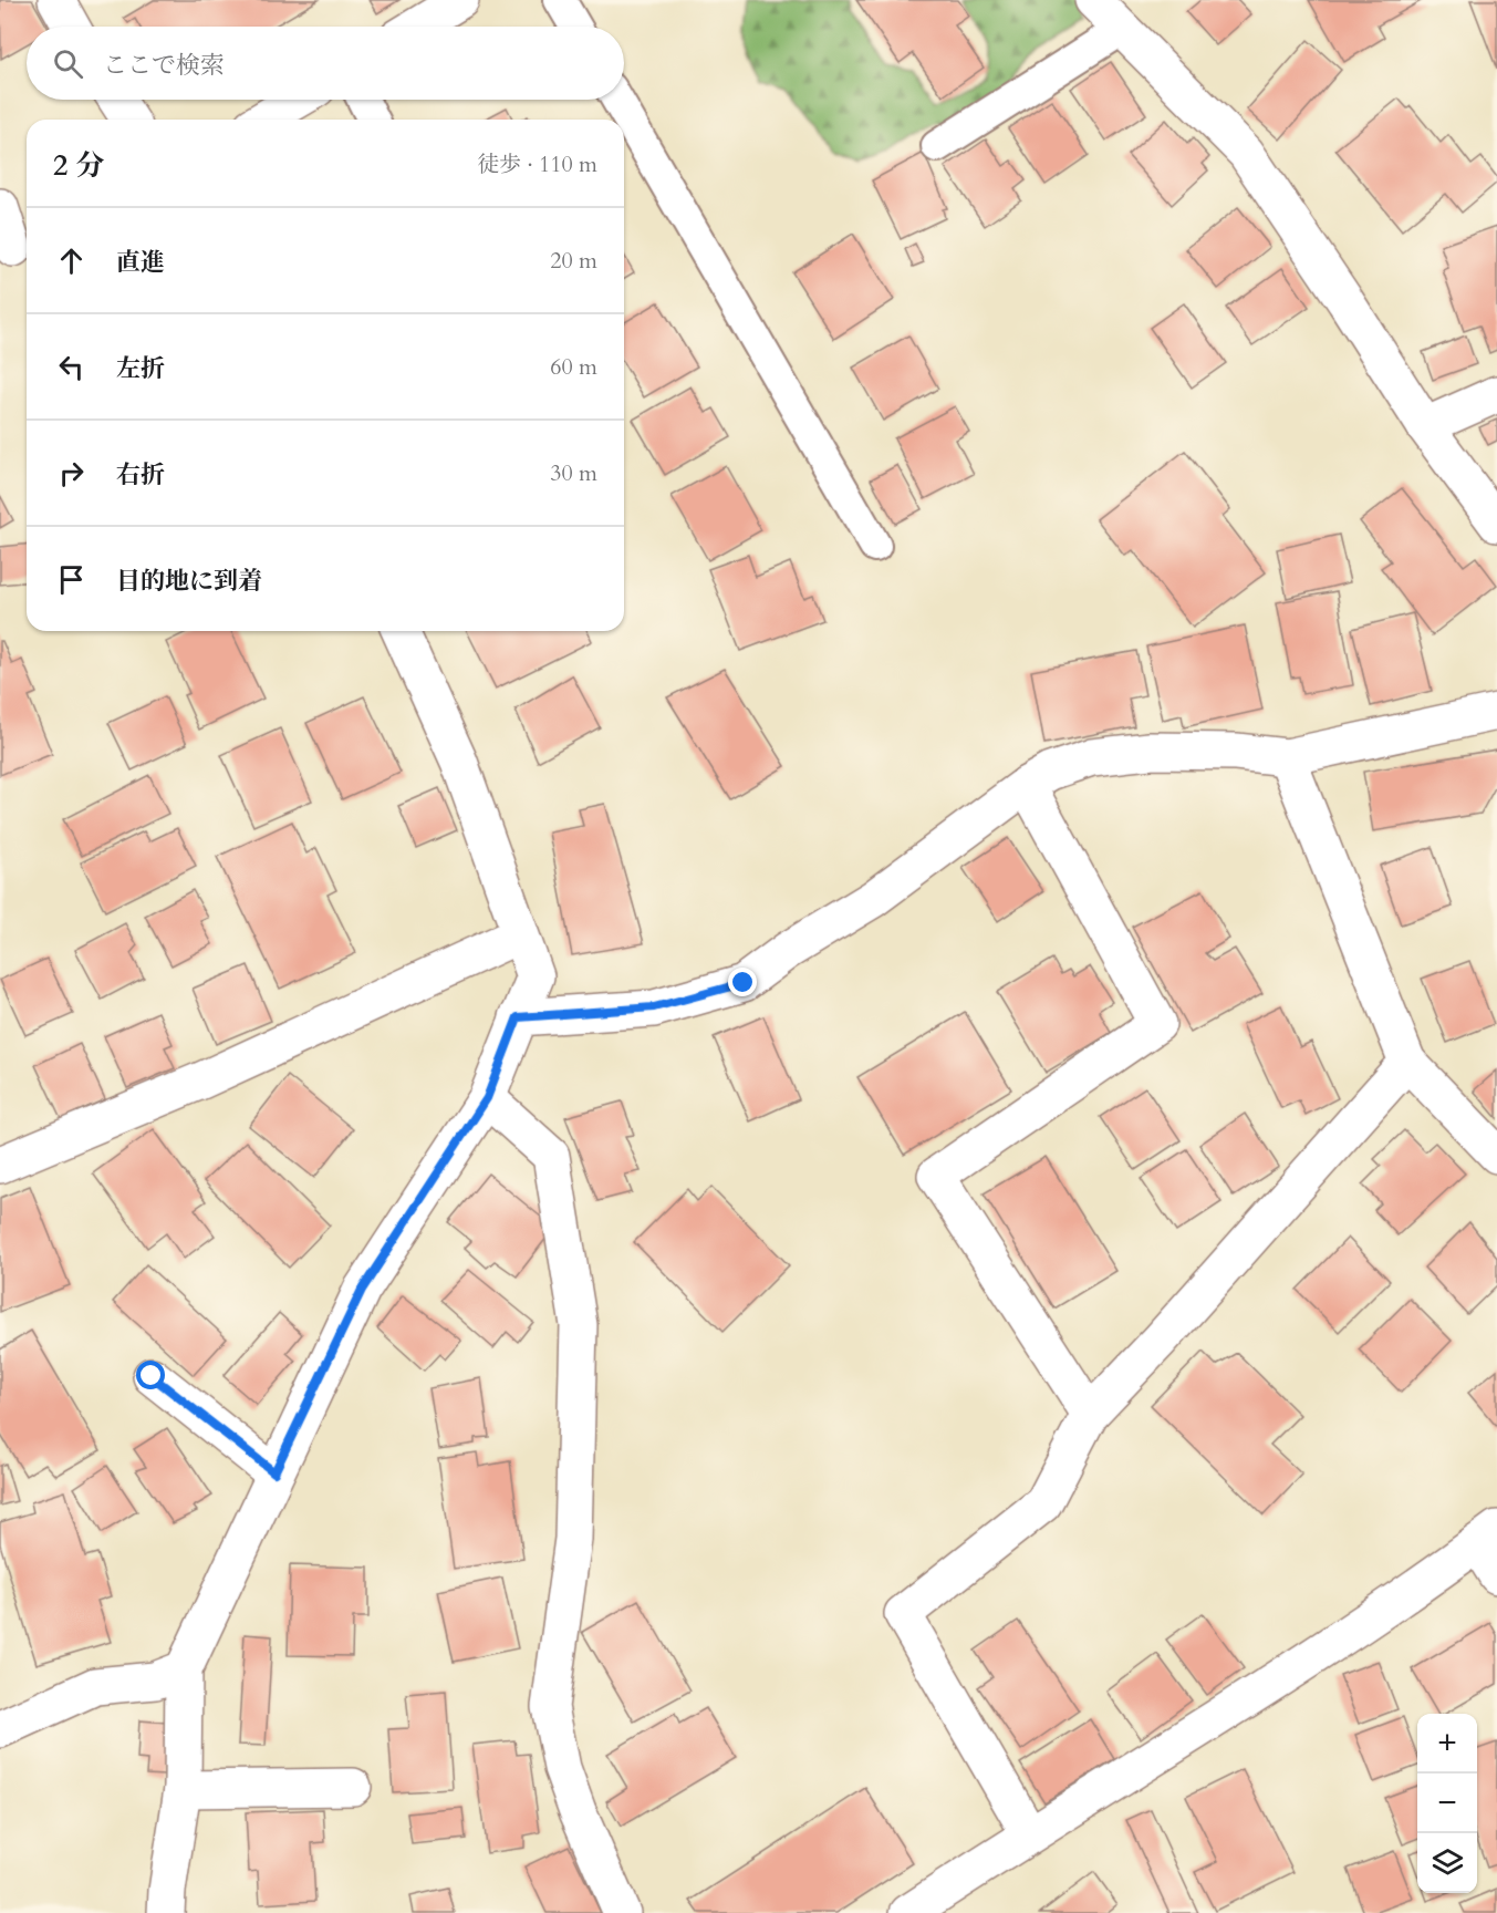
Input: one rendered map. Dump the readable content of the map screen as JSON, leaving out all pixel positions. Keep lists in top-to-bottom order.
{
  "page": {
    "search": "ここで検索",
    "heading": ["2 分", "徒歩 · 110 m"],
    "list": [
      ["直進", "20 m"],
      ["左折", "60 m"],
      ["右折", "30 m"],
      "目的地に到着"
    ],
    "map_buttons": ["+", "−"]
  }
}
